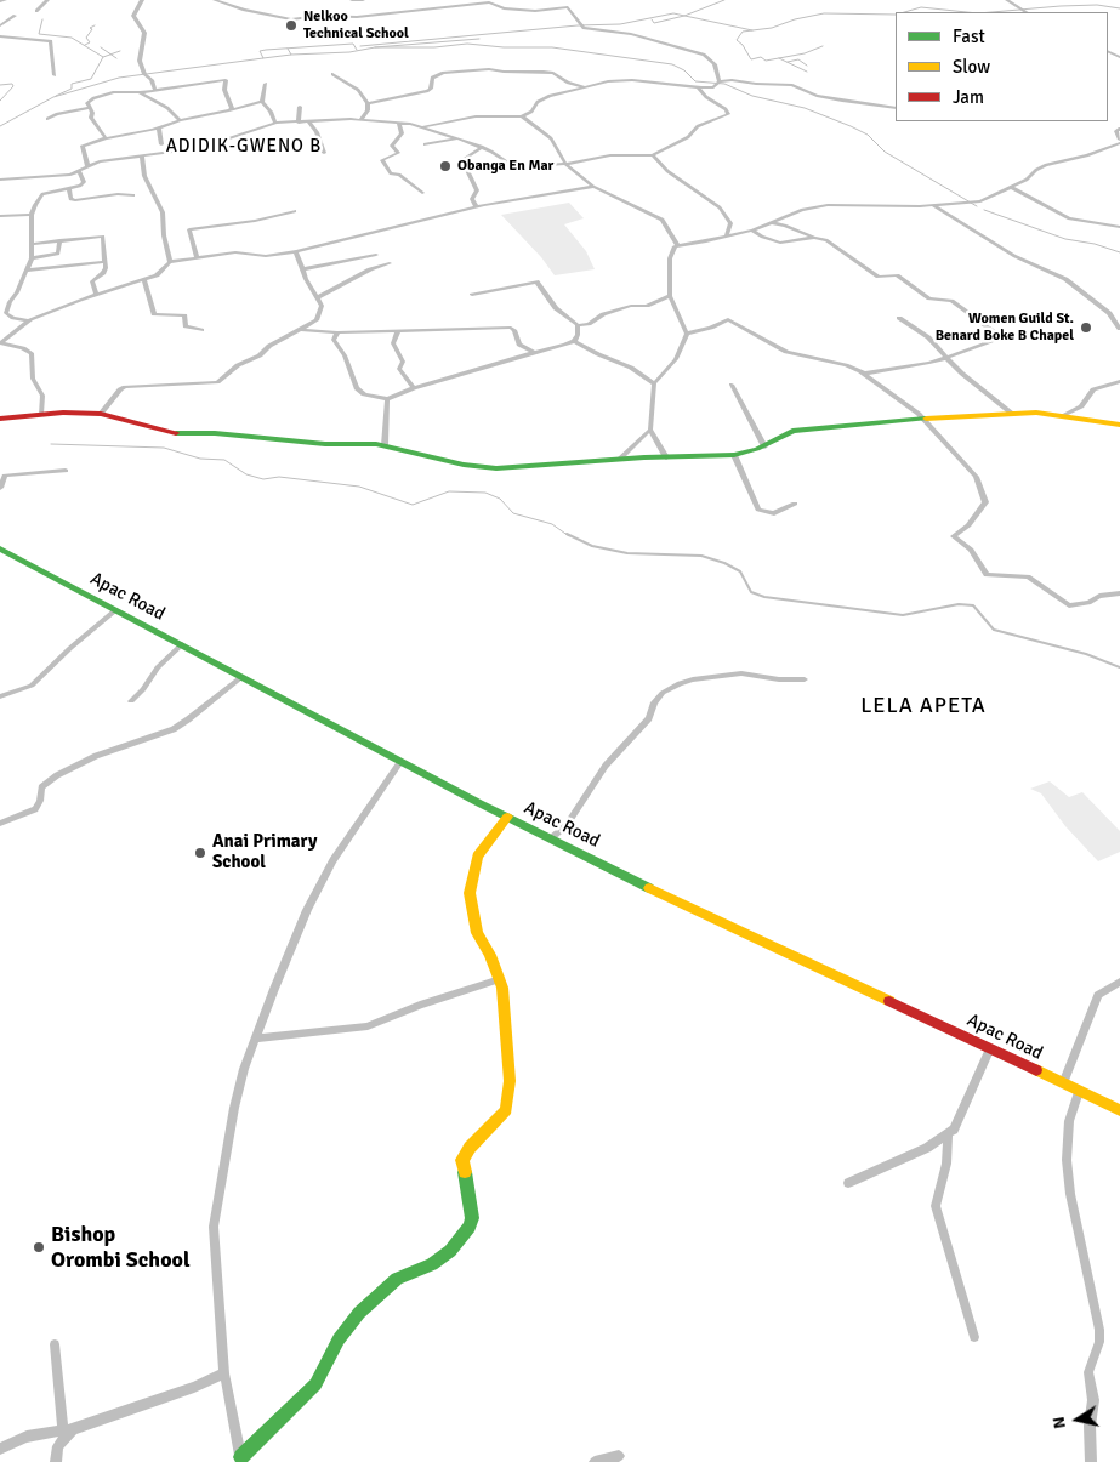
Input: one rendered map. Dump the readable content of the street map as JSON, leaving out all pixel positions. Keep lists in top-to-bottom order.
{
  "streets": {
    "street": ["Apac Road"]
  },
  "districts": ["ADIDIK-GWENO B", "LELA APETA"],
  "places": [
    "Nelkoo Technical School",
    "Obanga En Mar",
    "Women Guild St. Benard Boke B Chapel",
    "Anai Primary School",
    "Bishop Orombi School"
  ],
  "legend": ["Fast", "Slow", "Jam"],
  "north": "left"
}
